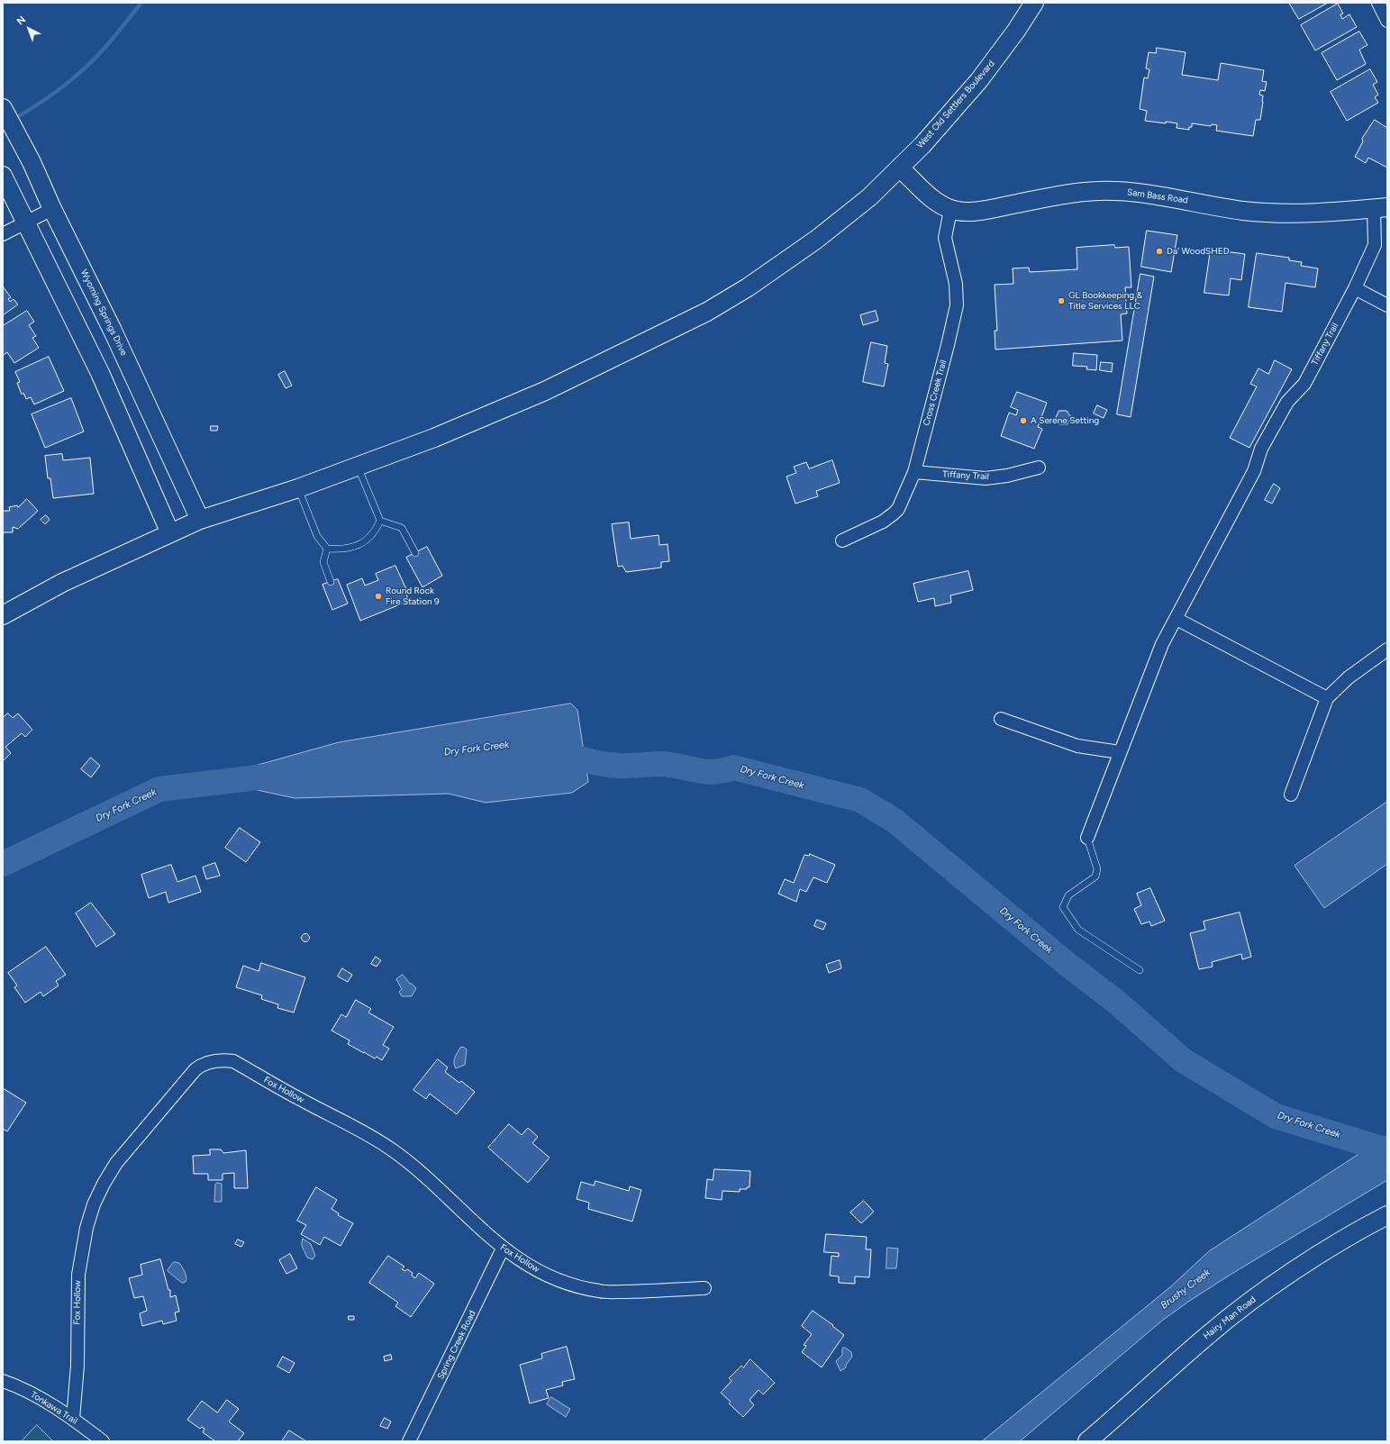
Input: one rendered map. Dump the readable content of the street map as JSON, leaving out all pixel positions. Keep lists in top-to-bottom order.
{
  "streets": {
    "main road": [
      "West Old Settlers Boulevard",
      "Sam Bass Road",
      "Wyoming Springs Drive",
      "Hairy Man Road"
    ],
    "street": [
      "Tiffany Trail",
      "Cross Creek Trail",
      "Fox Hollow",
      "Spring Creek Road",
      "Tonkawa Trail"
    ]
  },
  "crossings": [
    ["West Old Settlers Boulevard", "Sam Bass Road"],
    ["West Old Settlers Boulevard", "Wyoming Springs Drive"],
    ["Sam Bass Road", "Tiffany Trail"],
    ["Sam Bass Road", "Cross Creek Trail"],
    ["Tiffany Trail", "Cross Creek Trail"],
    ["Fox Hollow", "Spring Creek Road"],
    ["Fox Hollow", "Tonkawa Trail"]
  ],
  "water": ["Dry Fork Creek", "Brushy Creek"],
  "places": [
    "Da' WoodSHED",
    "GL Bookkeeping & Title Services LLC",
    "A Serene Setting",
    "Round Rock Fire Station 9"
  ],
  "north": "top left"
}
